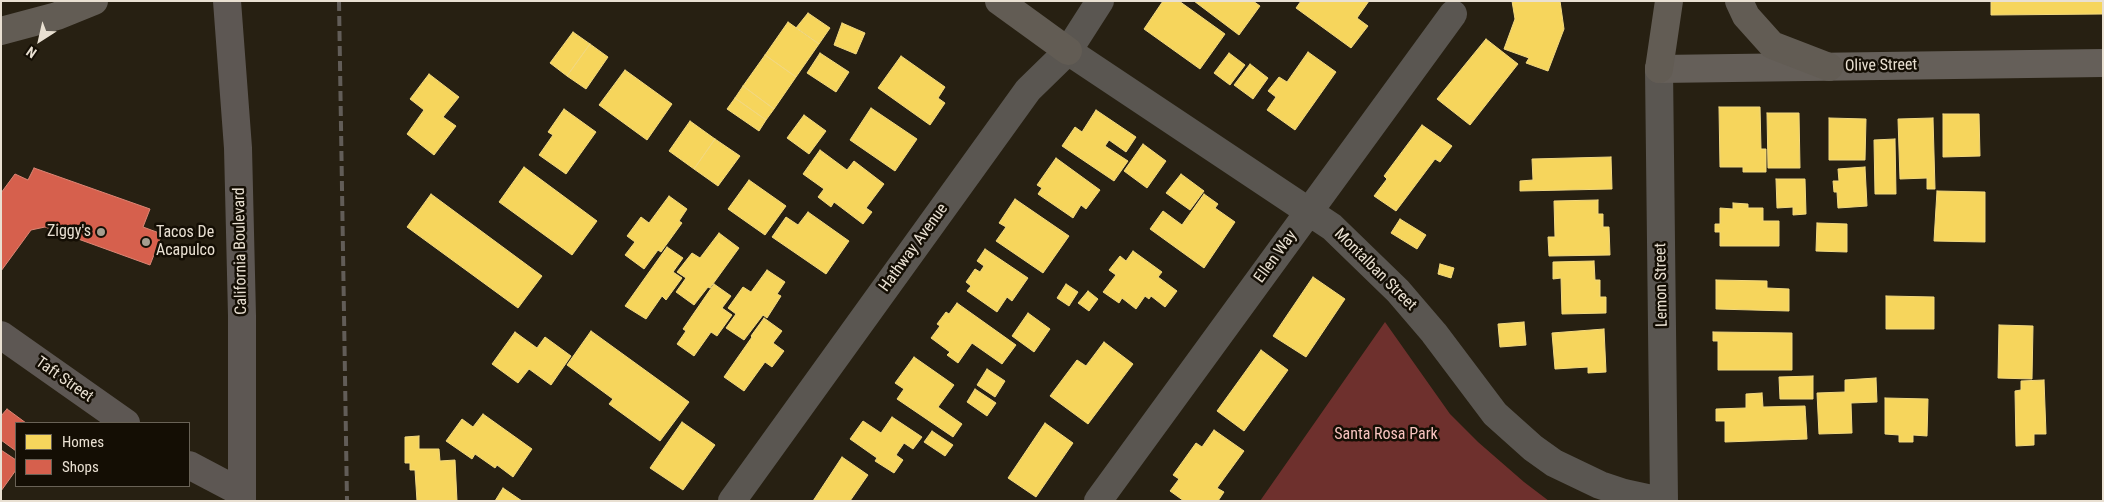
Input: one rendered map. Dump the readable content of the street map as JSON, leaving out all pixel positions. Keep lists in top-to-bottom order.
{
  "streets": {
    "main road": ["Olive Street"],
    "street": [
      "Hathway Avenue",
      "California Boulevard",
      "Ellen Way",
      "Montalban Street",
      "Lemon Street",
      "Taft Street"
    ]
  },
  "crossings": [
    ["Olive Street", "Lemon Street"],
    ["Hathway Avenue", "Montalban Street"],
    ["Ellen Way", "Montalban Street"],
    ["Montalban Street", "Lemon Street"]
  ],
  "parks": ["Santa Rosa Park"],
  "places": ["Ziggy's", "Tacos De Acapulco"],
  "legend": ["Homes", "Shops"],
  "north": "bottom left"
}
